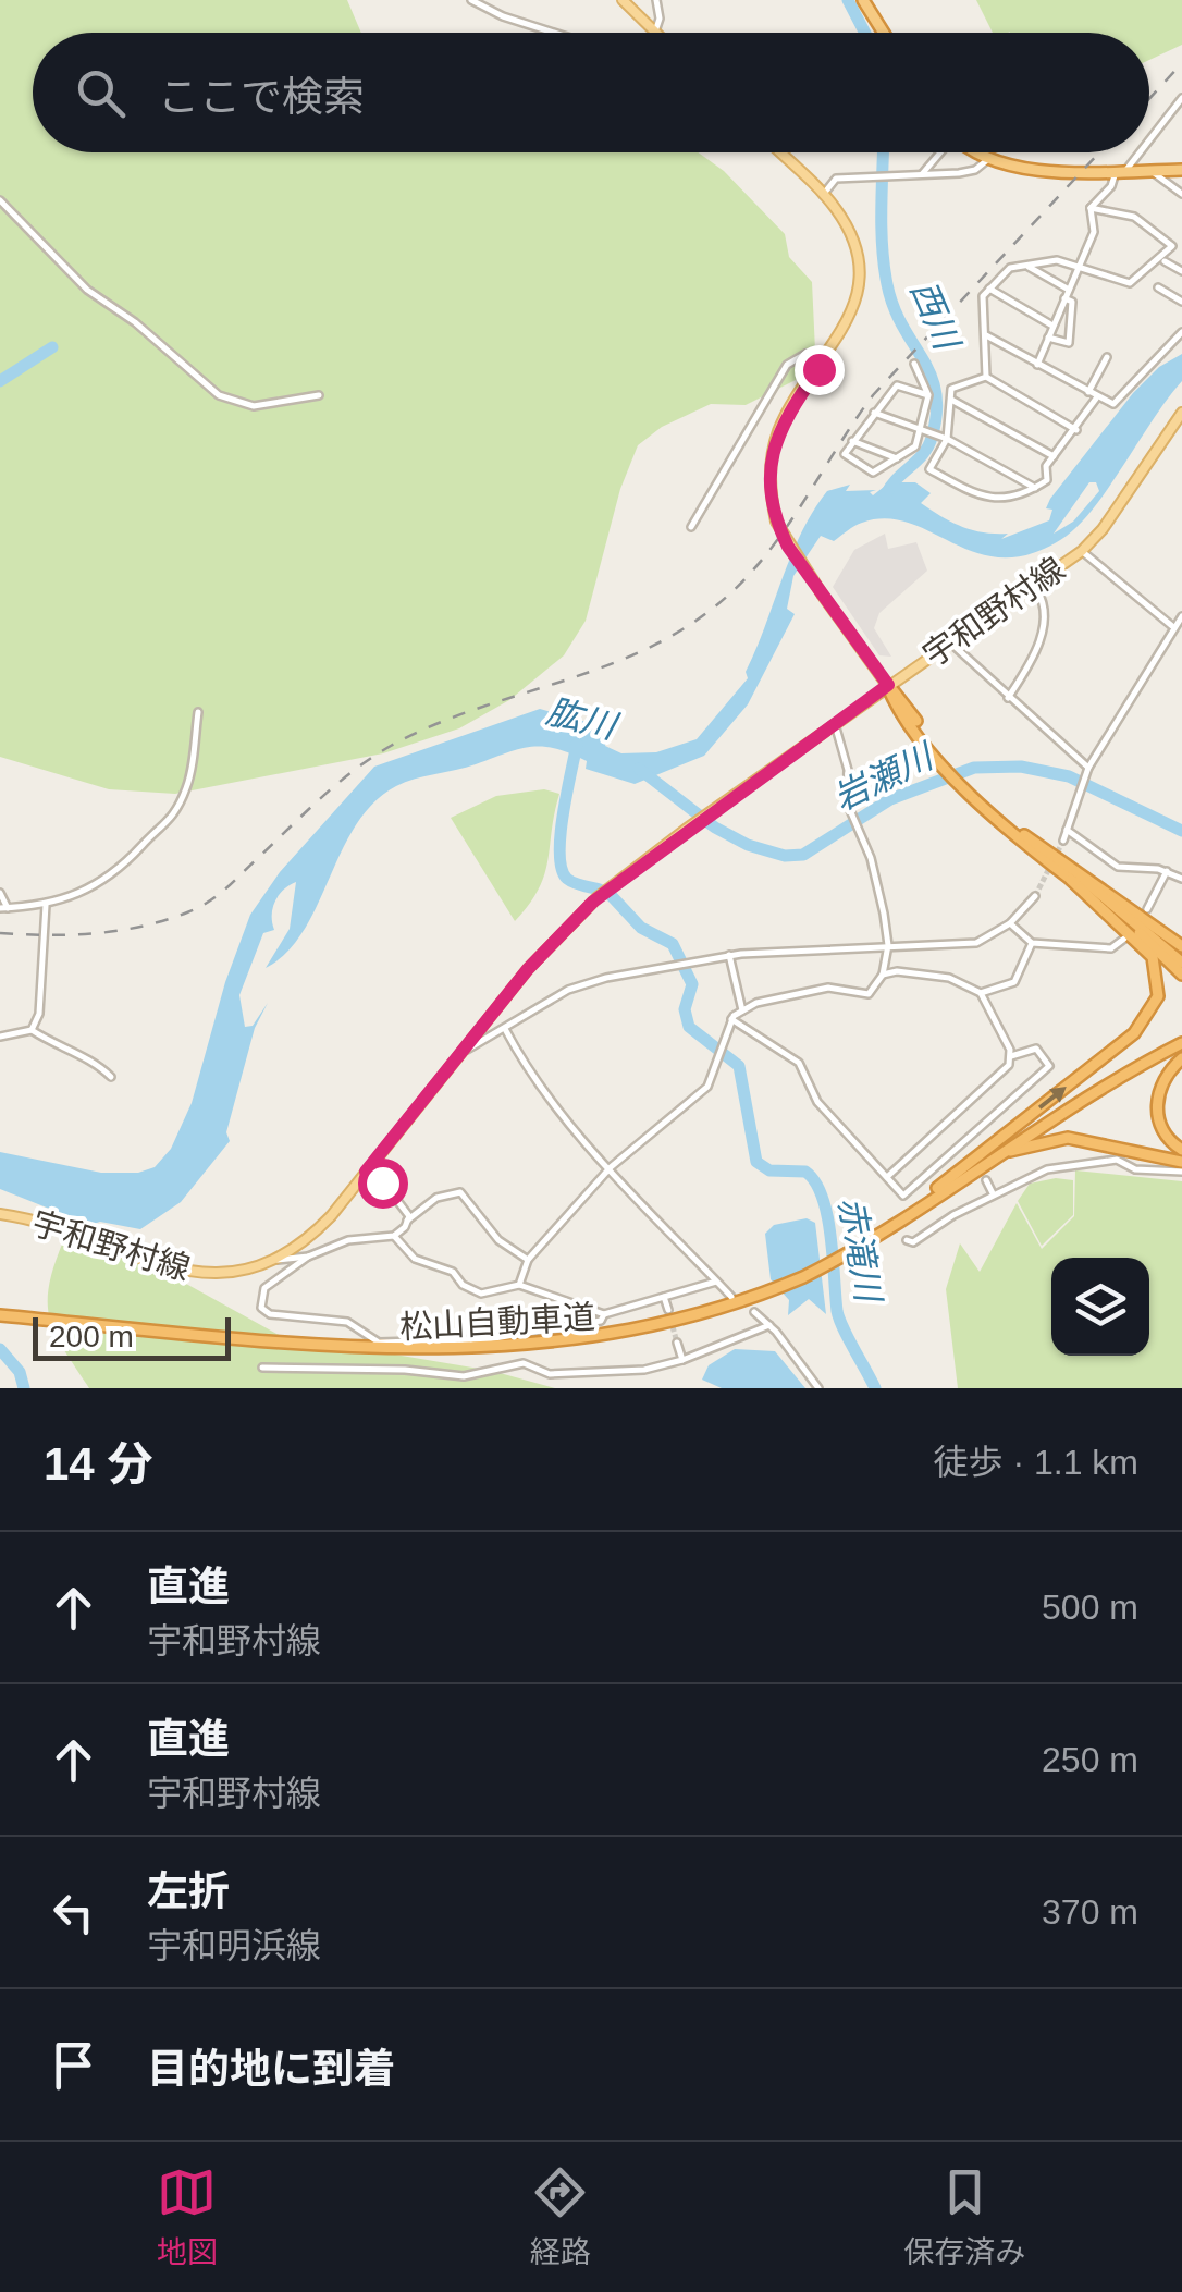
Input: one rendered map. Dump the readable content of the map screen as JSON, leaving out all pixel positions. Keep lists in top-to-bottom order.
{
  "streets": {
    "highway": ["松山自動車道"],
    "main road": ["宇和野村線"]
  },
  "water": [
    "西川",
    "肱川",
    "岩瀬川",
    "赤滝川"
  ],
  "scale_bar": "200 m",
  "page": {
    "search": "ここで検索",
    "scale": "200 m",
    "heading": ["14 分", "徒歩 · 1.1 km"],
    "list": [
      ["直進", "宇和野村線", "500 m"],
      ["直進", "宇和野村線", "250 m"],
      ["左折", "宇和明浜線", "370 m"],
      "目的地に到着"
    ],
    "nav": ["地図", "経路", "保存済み"]
  }
}
